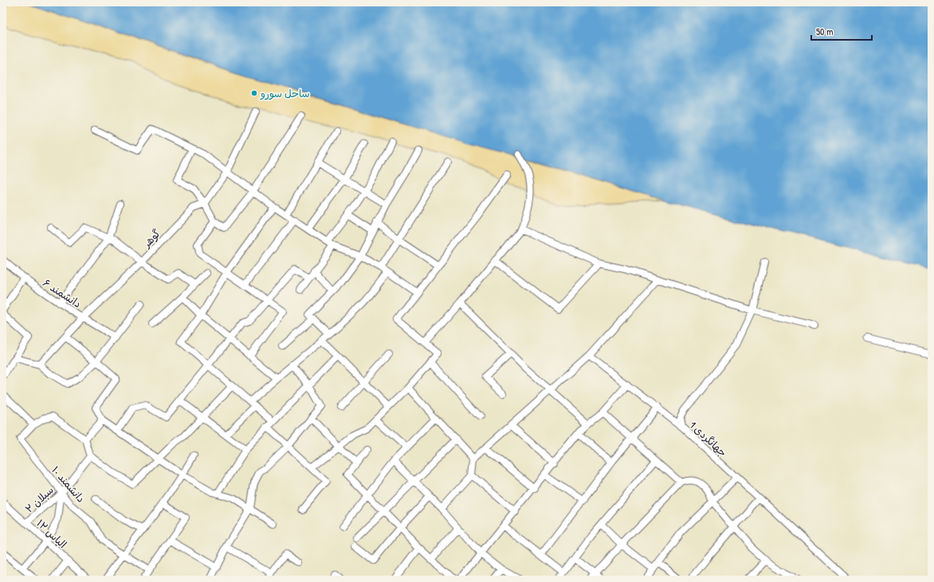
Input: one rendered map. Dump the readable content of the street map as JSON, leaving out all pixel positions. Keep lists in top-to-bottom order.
{
  "streets": {
    "street": [
      "گوهر",
      "دانشمند ۶",
      "جهانگردی 1",
      "دانشمند ۱۰",
      "سبلان ۲",
      "الیاس ۱۲"
    ]
  },
  "crossings": [
    ["گوهر", "دانشمند ۶"],
    ["دانشمند ۱۰", "سبلان ۲"],
    ["سبلان ۲", "الیاس ۱۲"]
  ],
  "places": ["ساحل سورو"],
  "scale_bar": "50 m"
}
